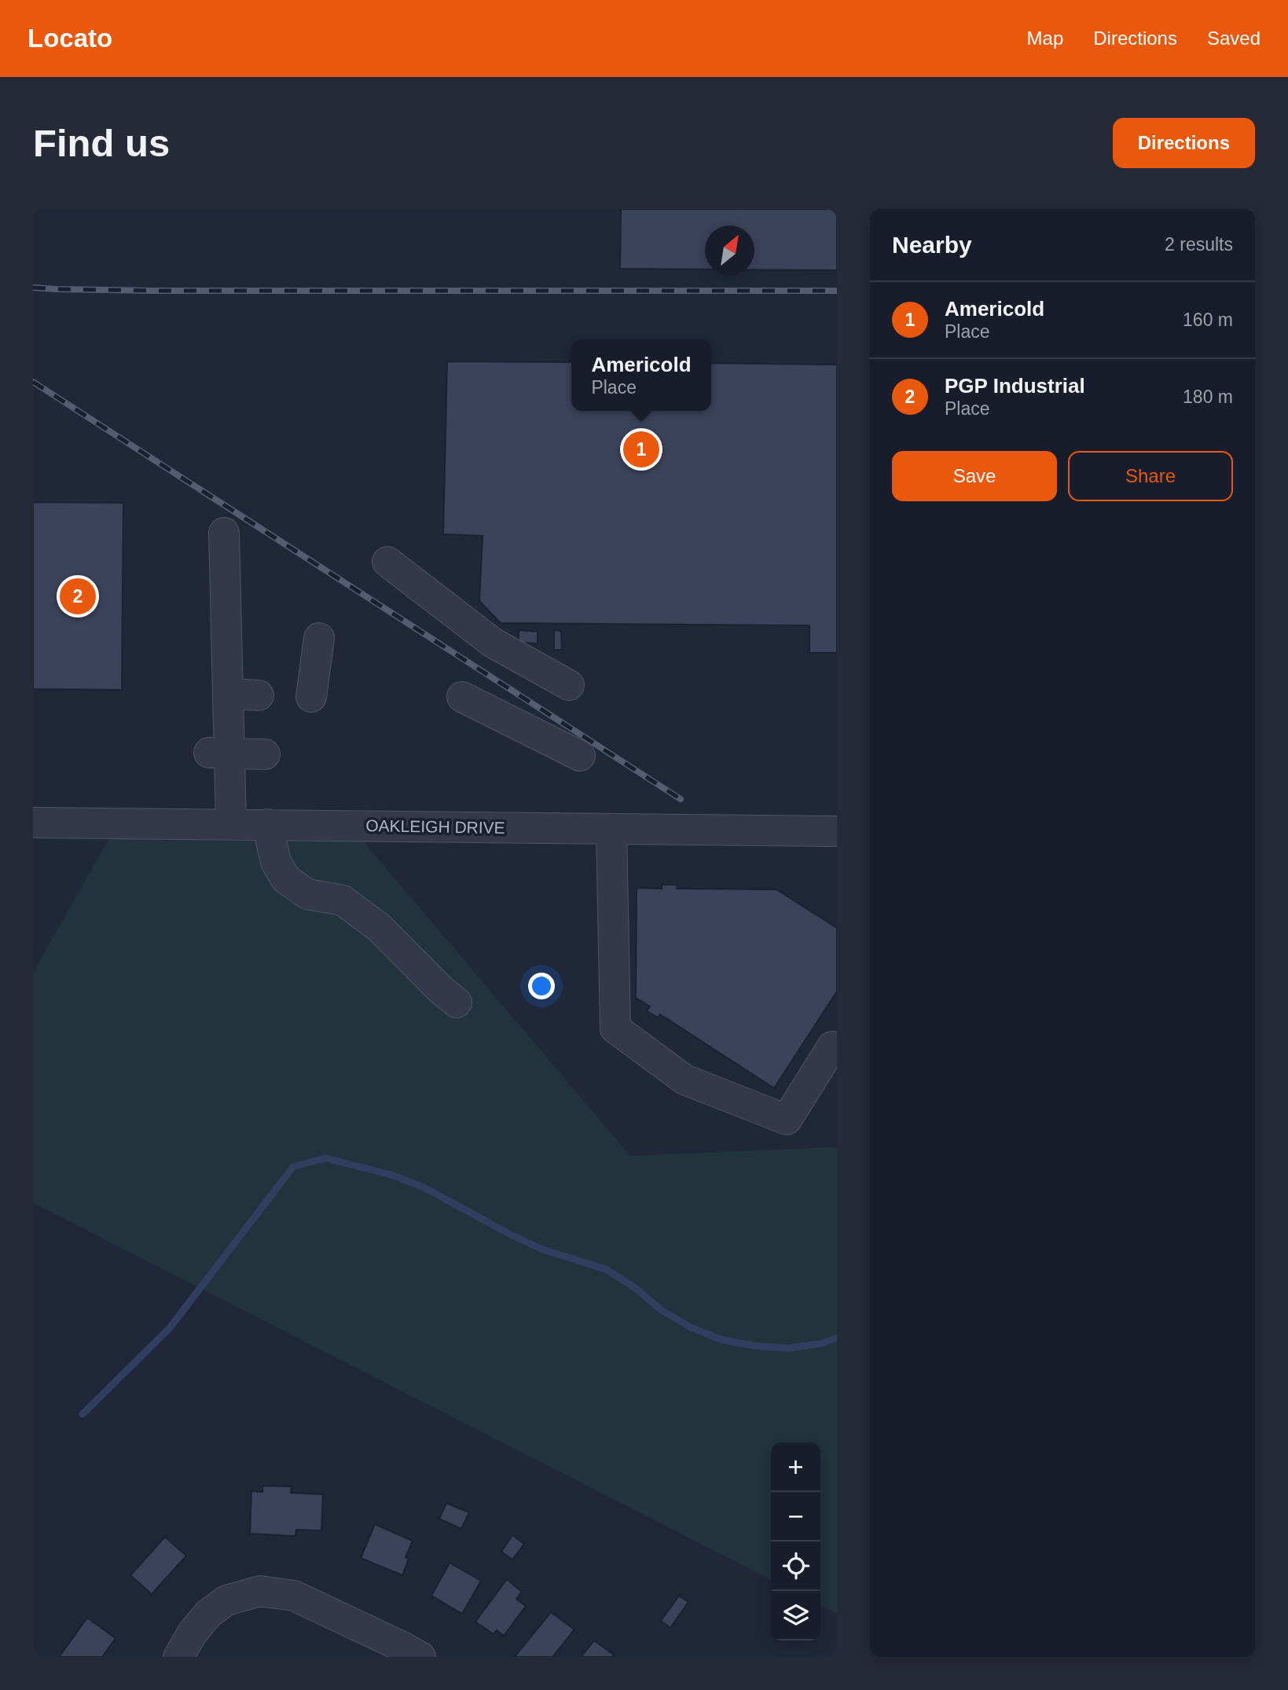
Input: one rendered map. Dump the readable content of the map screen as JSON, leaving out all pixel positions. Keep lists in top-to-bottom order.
{
  "streets": {
    "street": ["OAKLEIGH DRIVE"]
  },
  "north": "top right",
  "page": {
    "header": "Locato",
    "nav": ["Map", "Directions", "Saved"],
    "buttons": [
      "Directions",
      ["Save", "Share"]
    ],
    "title": "Find us",
    "heading": ["Nearby", "2 results"],
    "list": [
      {
        "mark": "1",
        "name": "Americold",
        "note": "Place",
        "value": "160 m"
      },
      {
        "mark": "2",
        "name": "PGP Industrial",
        "note": "Place",
        "value": "180 m"
      }
    ],
    "popup": ["Americold", "Place"],
    "pins": ["1", "2"],
    "map_buttons": ["+", "−"]
  }
}
